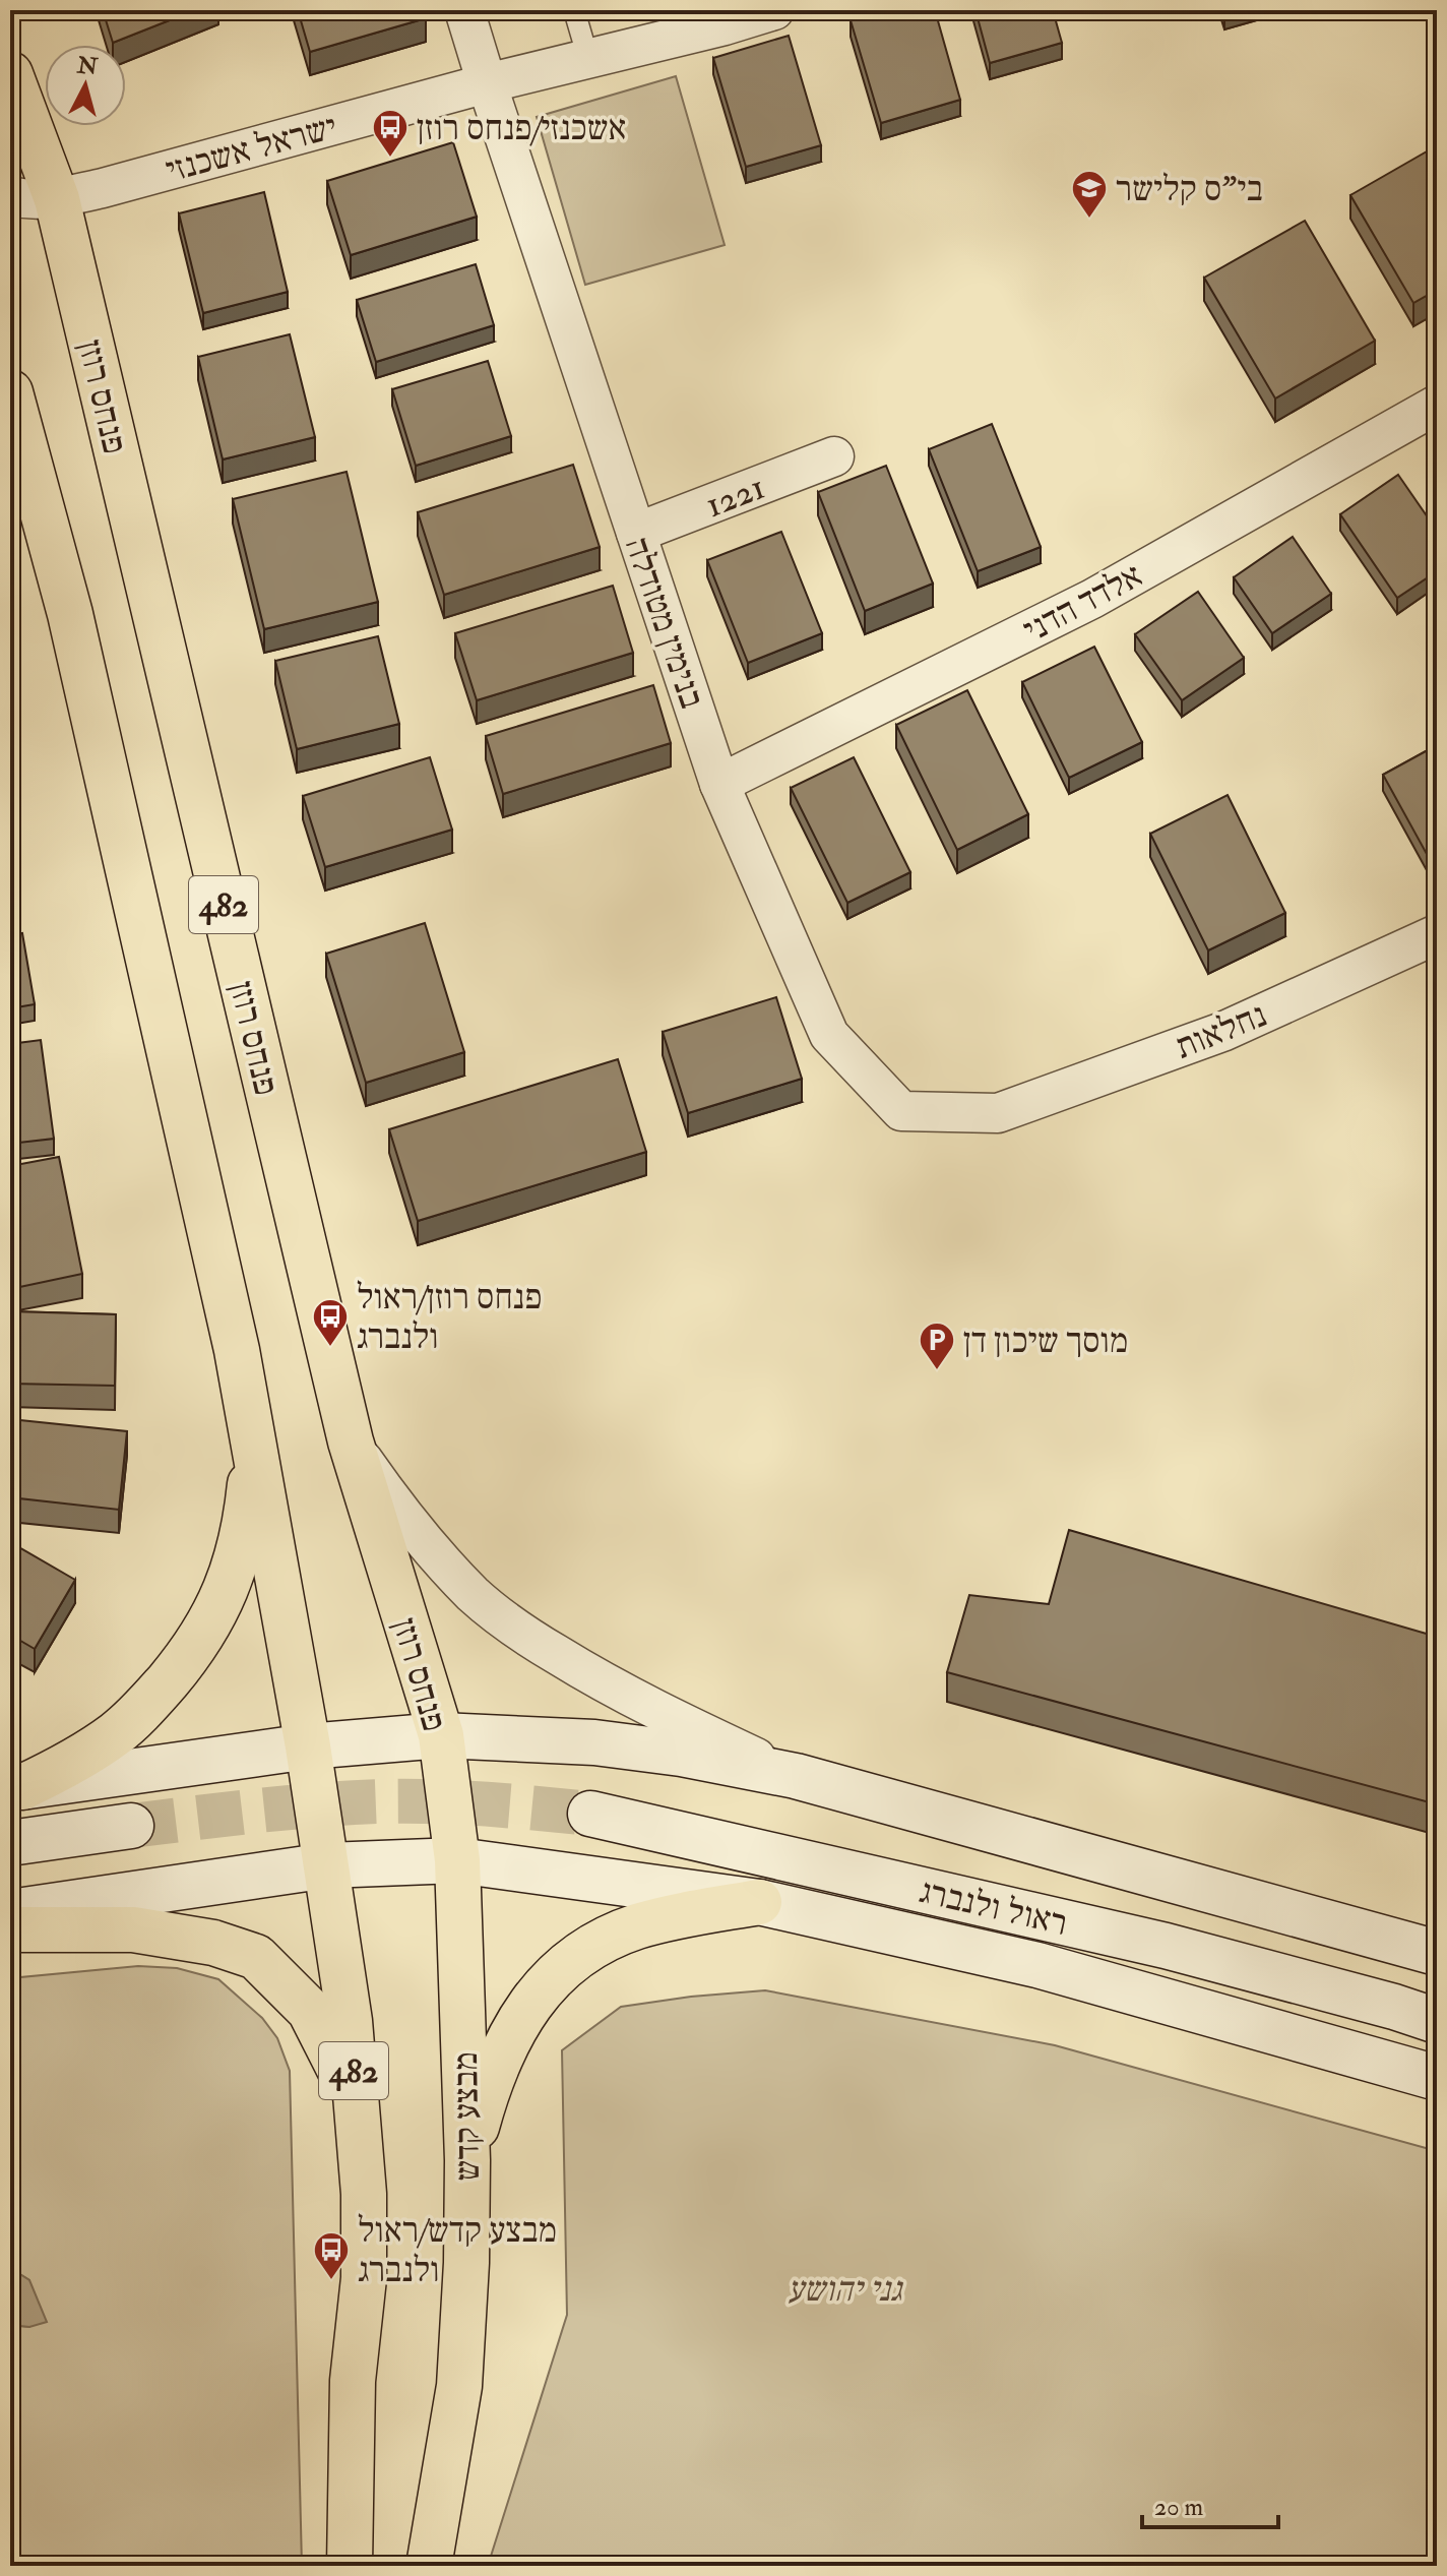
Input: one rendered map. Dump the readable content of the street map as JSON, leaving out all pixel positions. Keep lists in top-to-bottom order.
{
  "streets": {
    "main road": ["פנחס רוזן", "482", "מבצע קדש"],
    "street": [
      "ישראל אשכנזי",
      "1221",
      "אלדד הדני",
      "בנימין מטודלה",
      "נחלאות",
      "ראול ולנברג"
    ]
  },
  "crossings": [
    ["ישראל אשכנזי", "פנחס רוזן"],
    ["ישראל אשכנזי", "בנימין מטודלה"],
    ["פנחס רוזן", "מבצע קדש"],
    ["1221", "בנימין מטודלה"],
    ["אלדד הדני", "בנימין מטודלה"],
    ["בנימין מטודלה", "נחלאות"]
  ],
  "parks": ["גני יהושע"],
  "places": {
    "bus stop": ["אשכנזי/פנחס רוזן", "פנחס רוזן/ראול ולנברג", "מבצע קדש/ראול ולנברג"],
    "school or university": ["בי\"ס קלישר"],
    "parking": ["מוסך שיכון דן"]
  },
  "scale_bar": "20 m",
  "north": "top"
}
